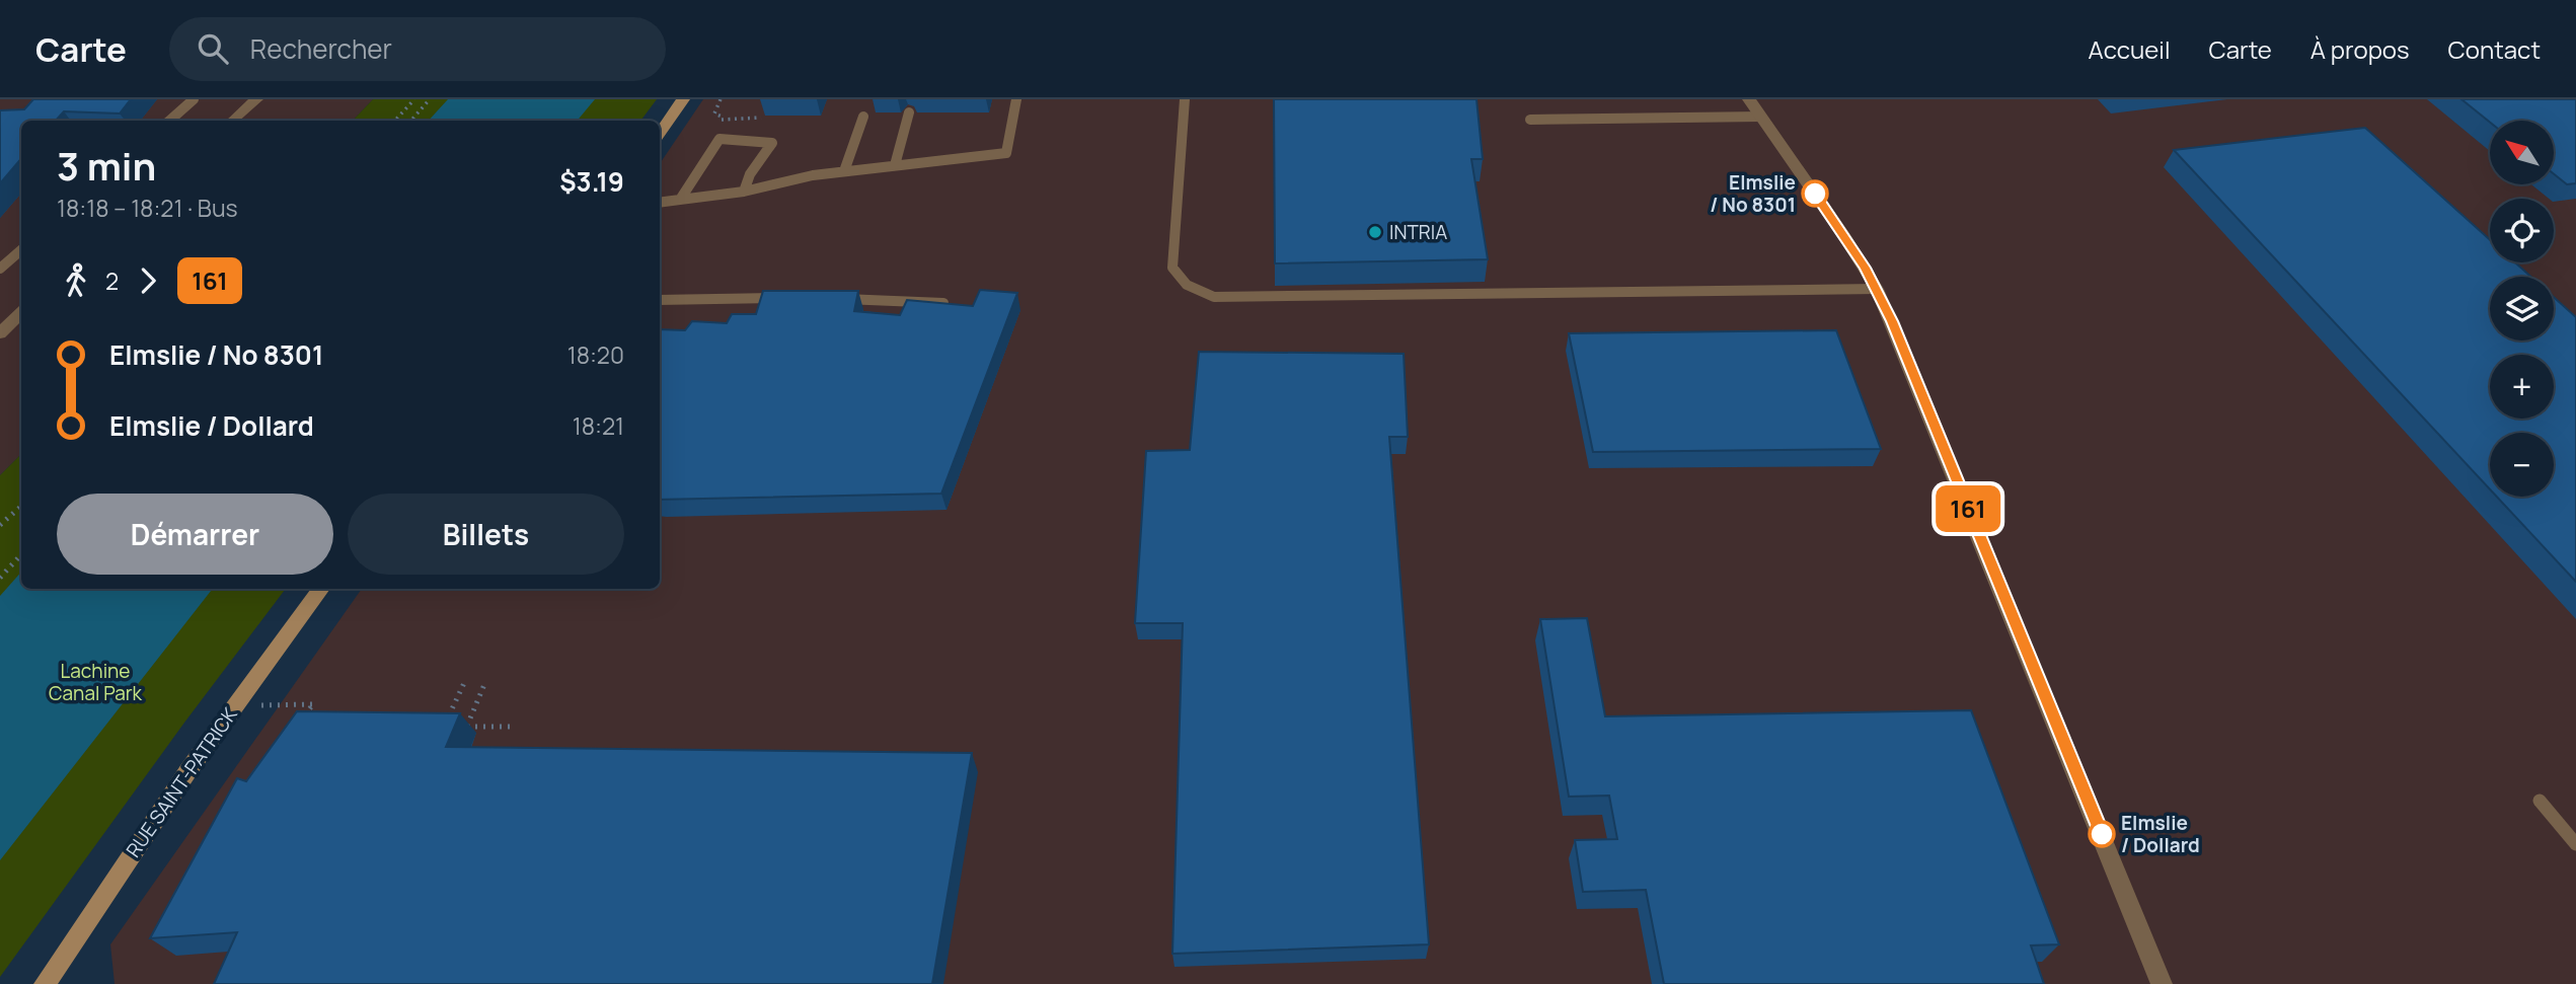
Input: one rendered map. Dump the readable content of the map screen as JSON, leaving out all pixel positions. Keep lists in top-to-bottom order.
{
  "streets": {
    "main road": ["RUE SAINT-PATRICK"]
  },
  "parks": ["Lachine Canal Park"],
  "places": ["Elmslie / No 8301", "INTRIA", "Elmslie / Dollard"],
  "lines": ["bus line 161"],
  "north": "top left",
  "page": {
    "header": "Carte",
    "search": "Rechercher",
    "nav": [
      "Accueil",
      "Carte",
      "À propos",
      "Contact"
    ],
    "on_map": "161",
    "map_buttons": ["+", "−"],
    "heading": ["3 min", "18:18 – 18:21 · Bus", "$3.19"],
    "legs": ["2", "161"],
    "list": [
      {
        "name": "Elmslie / No 8301",
        "value": "18:20"
      },
      {
        "name": "Elmslie / Dollard",
        "value": "18:21"
      }
    ],
    "buttons": ["Démarrer", "Billets"]
  }
}
